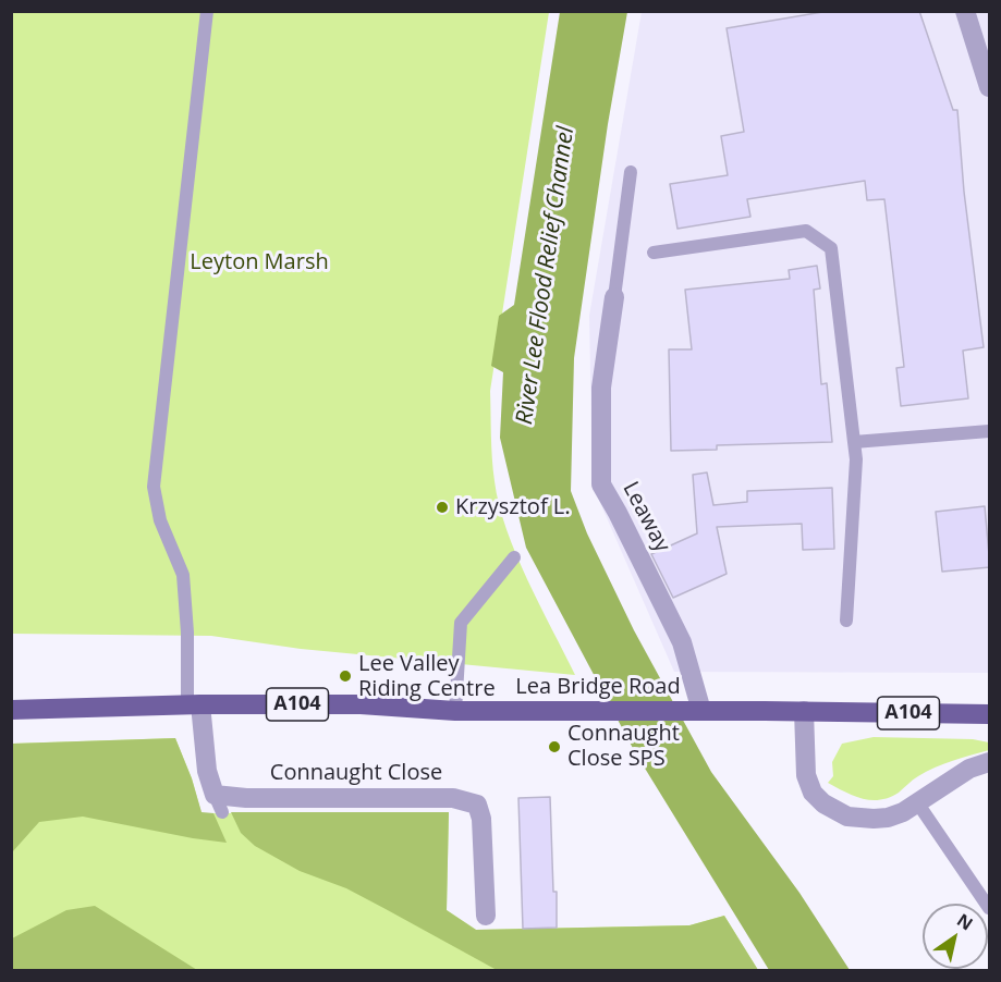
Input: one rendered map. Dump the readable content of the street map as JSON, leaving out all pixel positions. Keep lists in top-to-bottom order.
{
  "streets": {
    "main road": ["Lea Bridge Road", "A104"],
    "street": ["Leaway", "Connaught Close"]
  },
  "crossings": [
    ["Leaway", "Lea Bridge Road"],
    ["Lea Bridge Road", "Connaught Close"]
  ],
  "water": ["River Lee Flood Relief Channel"],
  "parks": ["Leyton Marsh"],
  "places": ["Krzysztof L.", "Lee Valley Riding Centre", "Connaught Close SPS"],
  "north": "top right"
}
